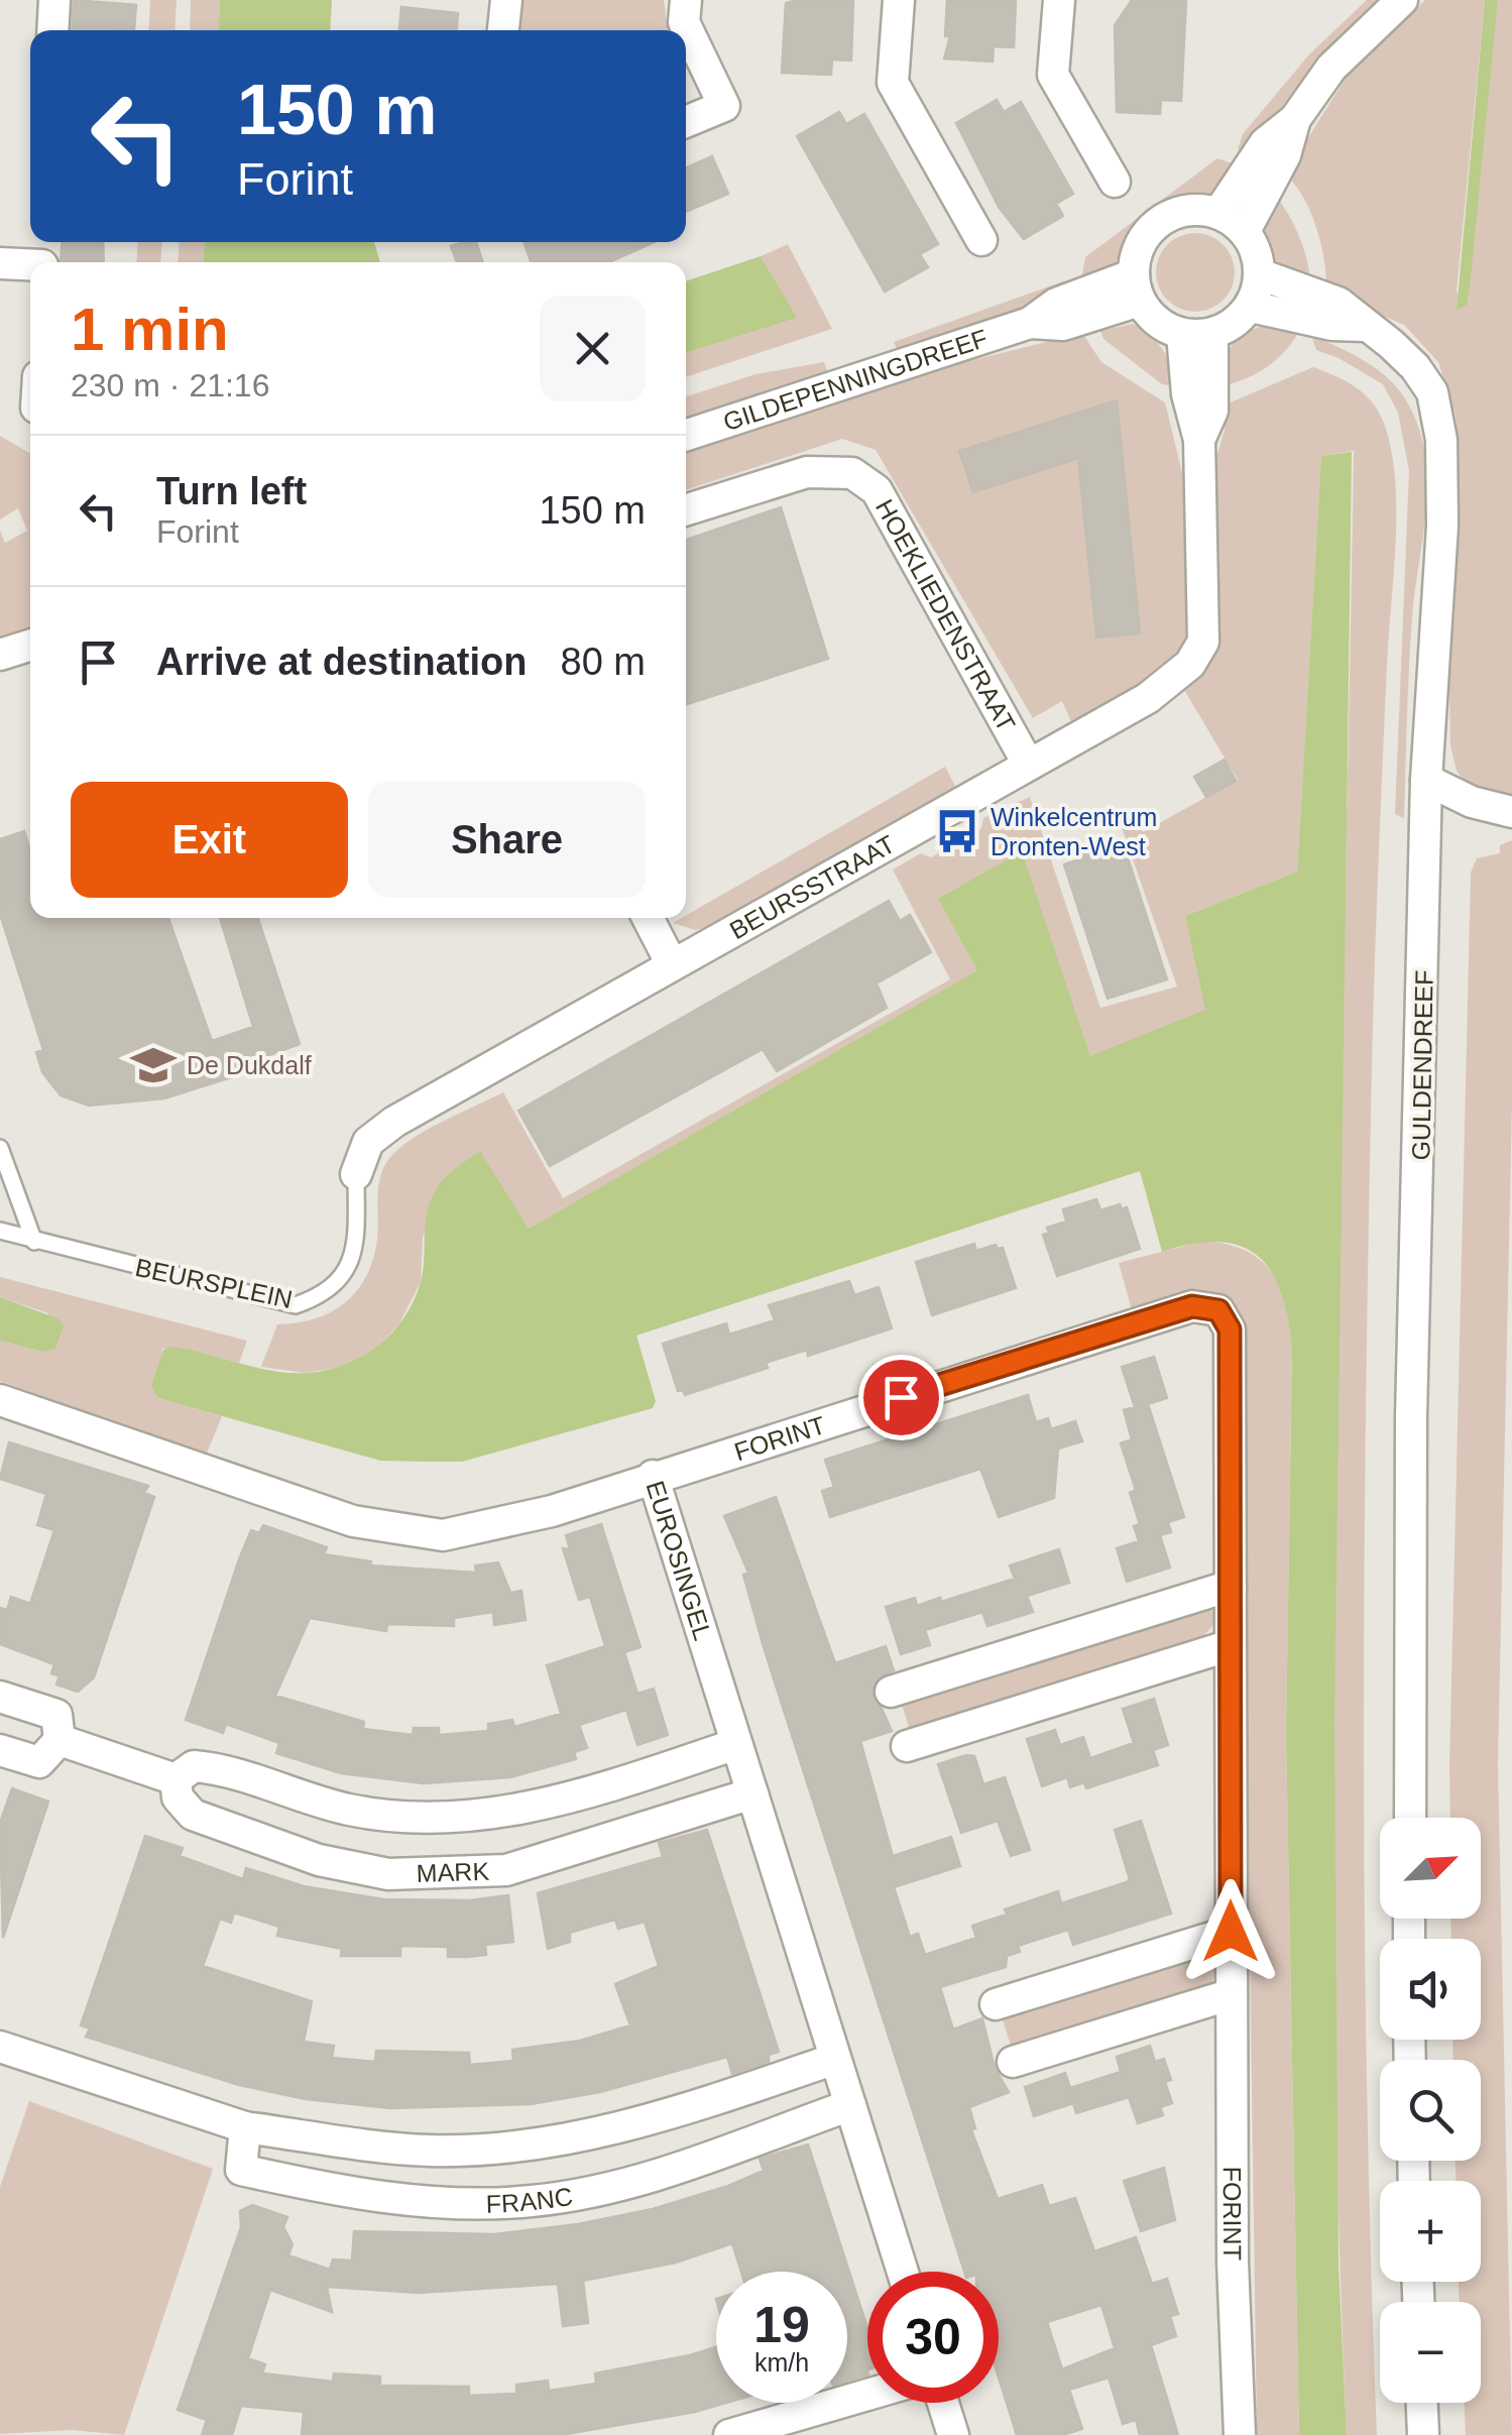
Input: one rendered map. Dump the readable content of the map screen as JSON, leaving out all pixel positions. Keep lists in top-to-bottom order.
{
  "streets": {
    "street": [
      "GILDEPENNINGDREEF",
      "HOEKLIEDENSTRAAT",
      "BEURSSTRAAT",
      "GULDENDREEF",
      "FORINT",
      "EUROSINGEL",
      "MARK",
      "FRANC"
    ],
    "lane": ["BEURSPLEIN"]
  },
  "crossings": [
    ["GILDEPENNINGDREEF", "BEURSSTRAAT"],
    ["GILDEPENNINGDREEF", "GULDENDREEF"],
    ["HOEKLIEDENSTRAAT", "BEURSSTRAAT"],
    ["BEURSSTRAAT", "GULDENDREEF"],
    ["BEURSSTRAAT", "BEURSPLEIN"],
    ["FORINT", "EUROSINGEL"],
    ["EUROSINGEL", "MARK"],
    ["EUROSINGEL", "FRANC"]
  ],
  "places": {
    "bus stop": ["Winkelcentrum Dronten-West"],
    "school or university": ["De Dukdalf"]
  },
  "north": "top right",
  "page": {
    "turn": ["150 m", "Forint"],
    "heading": ["1 min", "230 m · 21:16"],
    "list": [
      {
        "name": "Turn left",
        "note": "Forint",
        "value": "150 m"
      },
      {
        "name": "Arrive at destination",
        "value": "80 m"
      }
    ],
    "buttons": ["Exit", "Share"],
    "map_buttons": ["+", "−"],
    "speed": "19 km/h",
    "limit": "30"
  }
}
